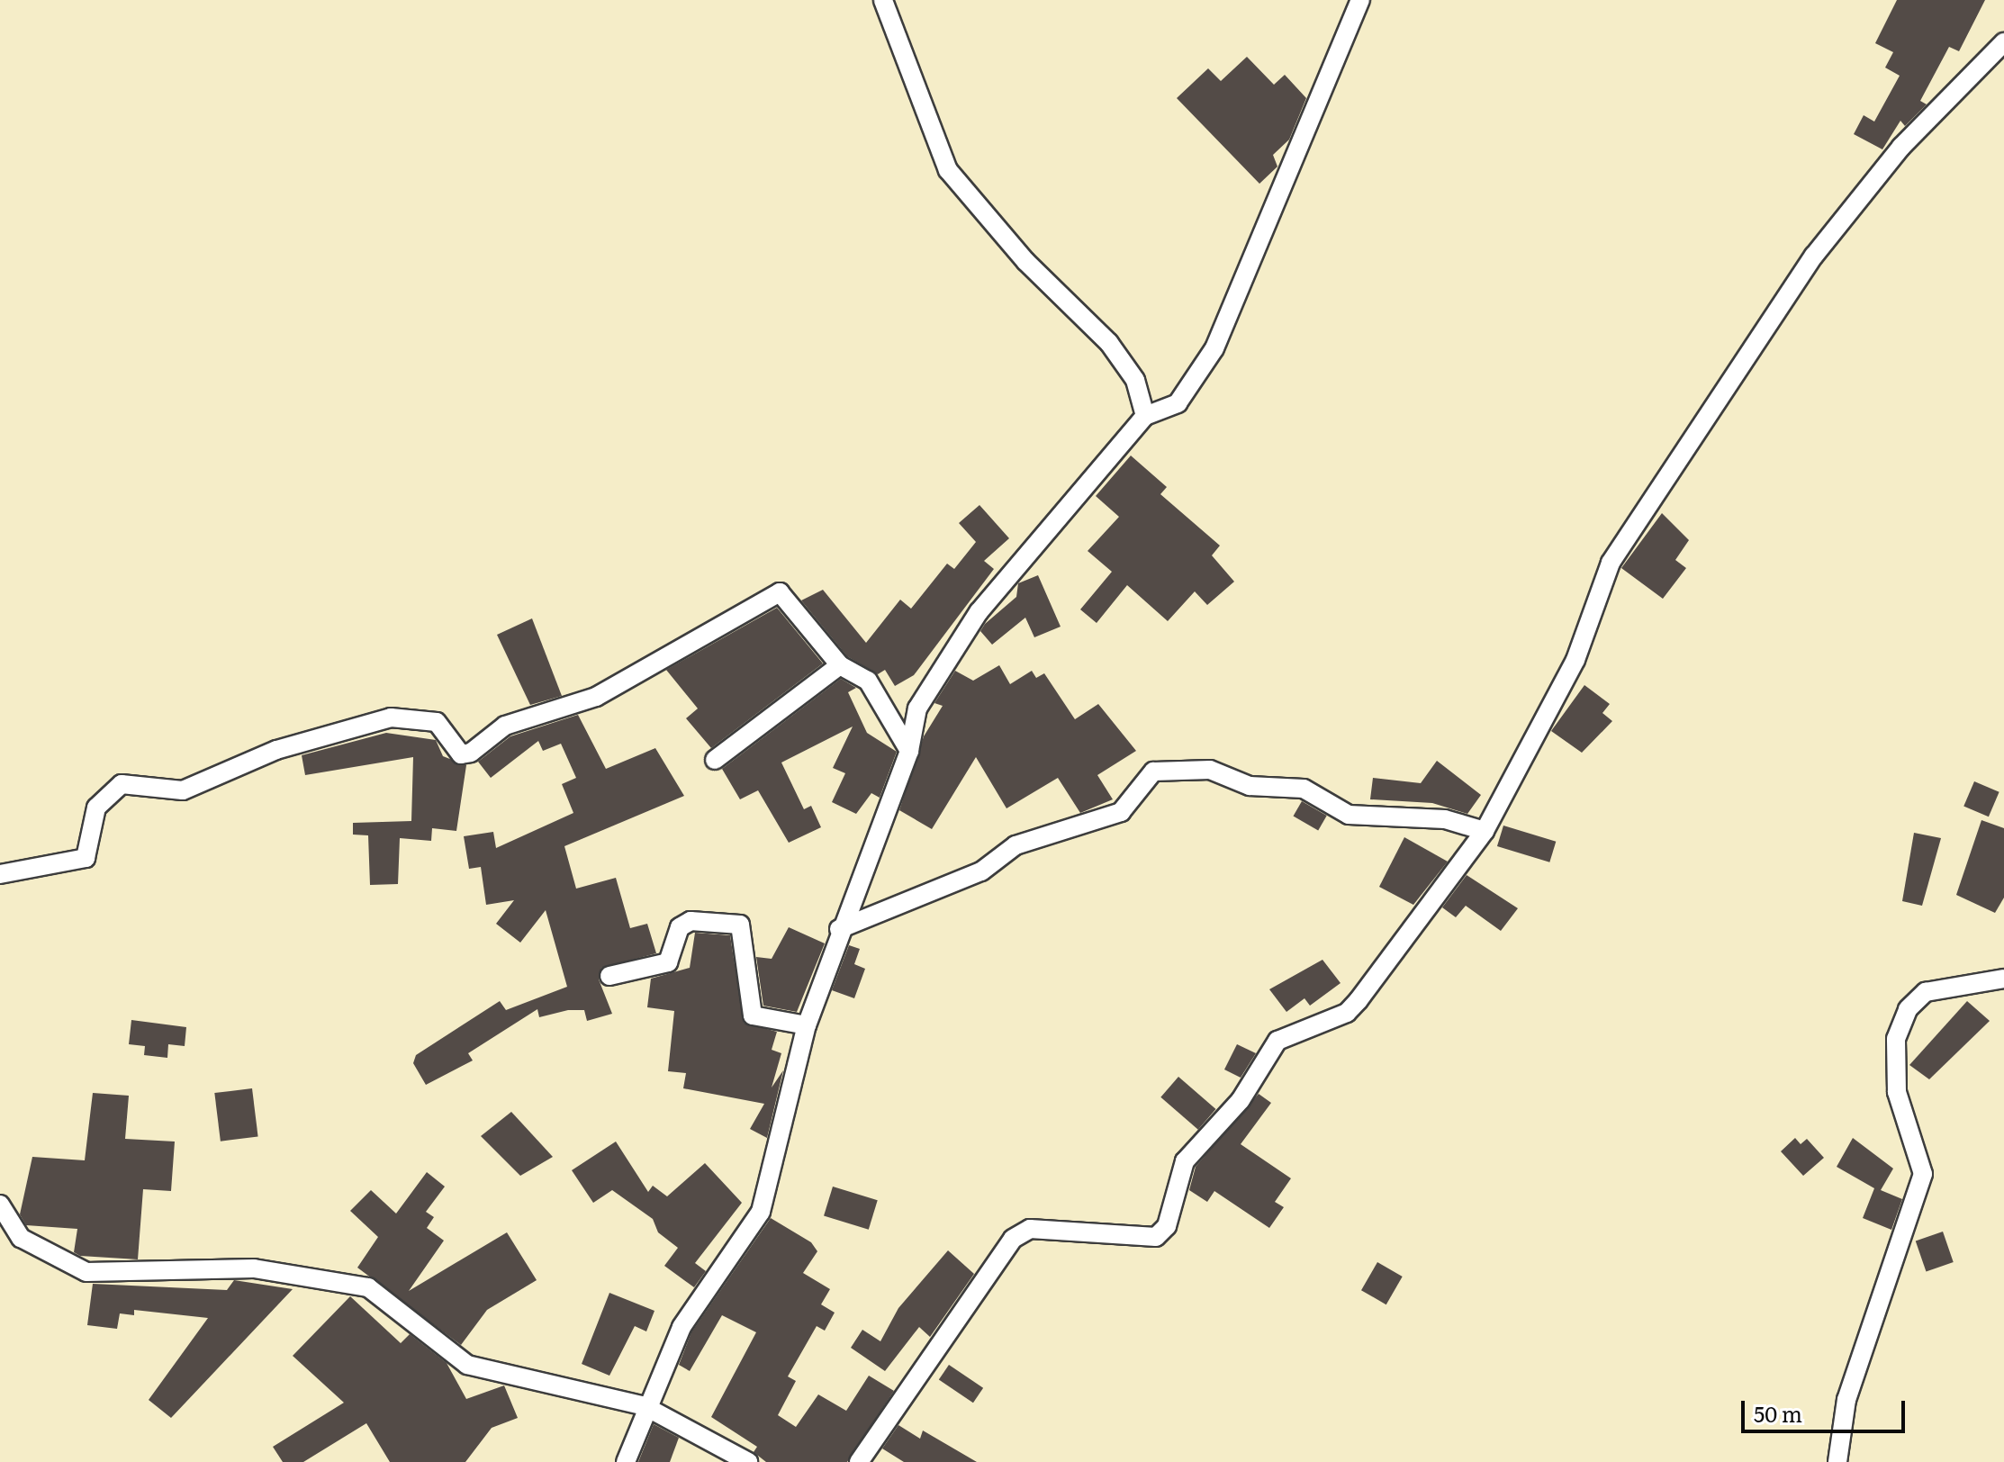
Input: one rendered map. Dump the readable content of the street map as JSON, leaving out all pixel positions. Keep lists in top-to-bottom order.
{
  "scale_bar": "50 m"
}
